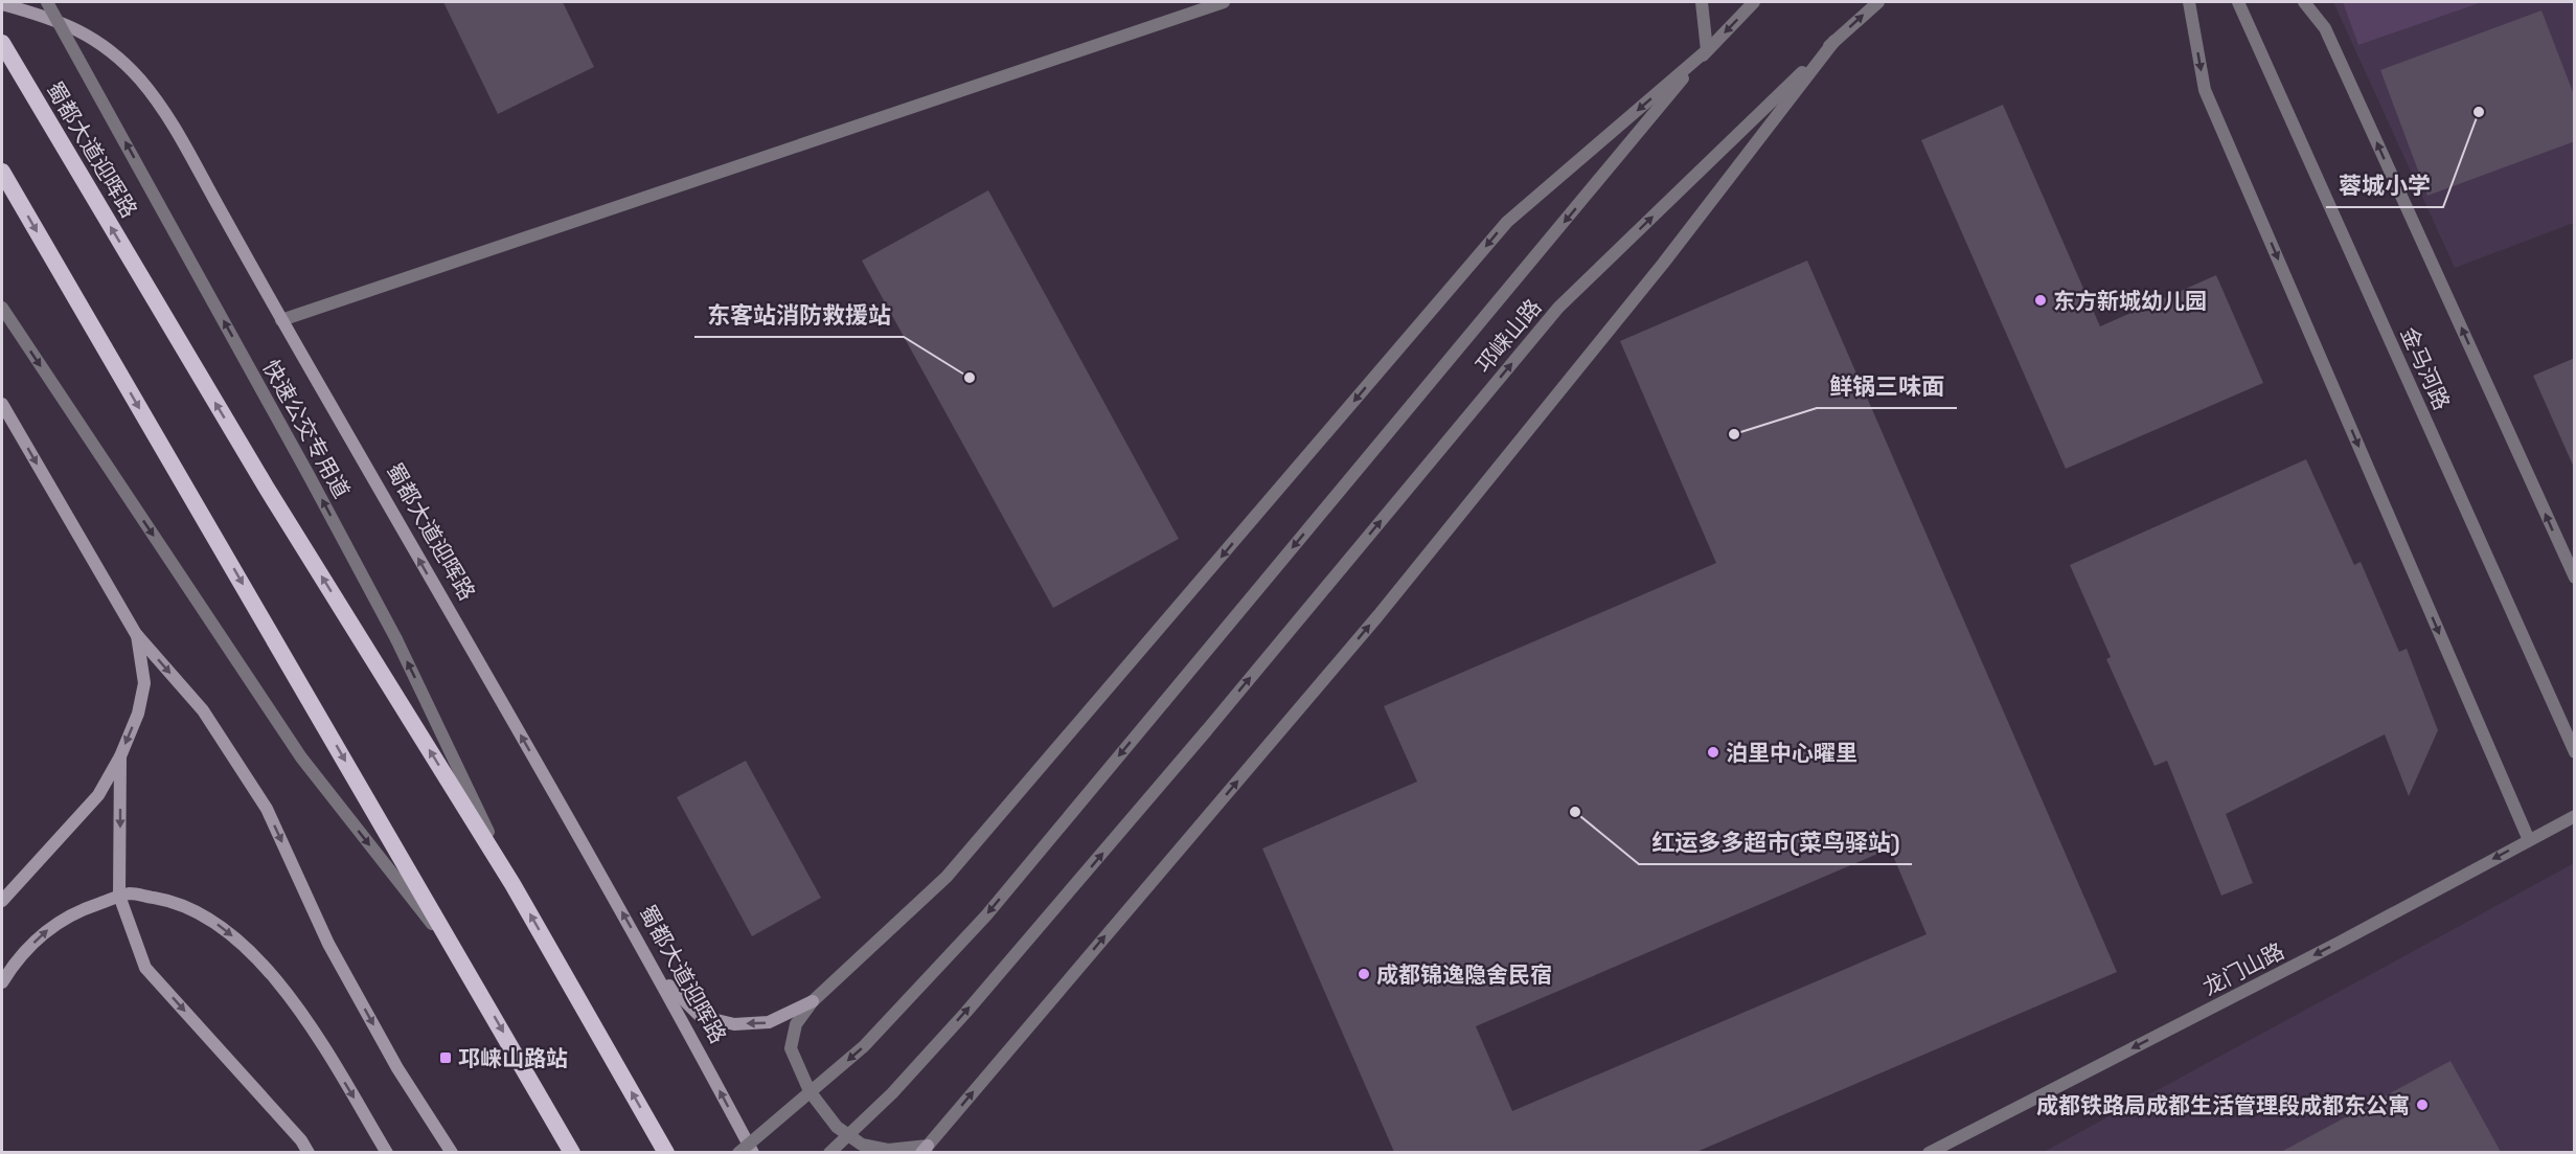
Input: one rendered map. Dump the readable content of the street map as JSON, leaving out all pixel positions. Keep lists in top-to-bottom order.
{
  "streets": {
    "highway": ["蜀都大道迎晖路"],
    "street": [
      "邛崃山路",
      "金马河路",
      "快速公交专用道",
      "龙门山路"
    ]
  },
  "crossings": [
    ["蜀都大道迎晖路", "快速公交专用道"]
  ],
  "one_way": ["蜀都大道迎晖路", "快速公交专用道", "龙门山路"],
  "places": {
    "other": [
      "蓉城小学",
      "东方新城幼儿园",
      "东客站消防救援站",
      "鲜锅三味面",
      "泊里中心曜里",
      "红运多多超市(菜鸟驿站)",
      "成都锦逸隐舍民宿",
      "成都铁路局成都生活管理段成都东公寓"
    ],
    "transit": ["邛崃山路站"]
  }
}
